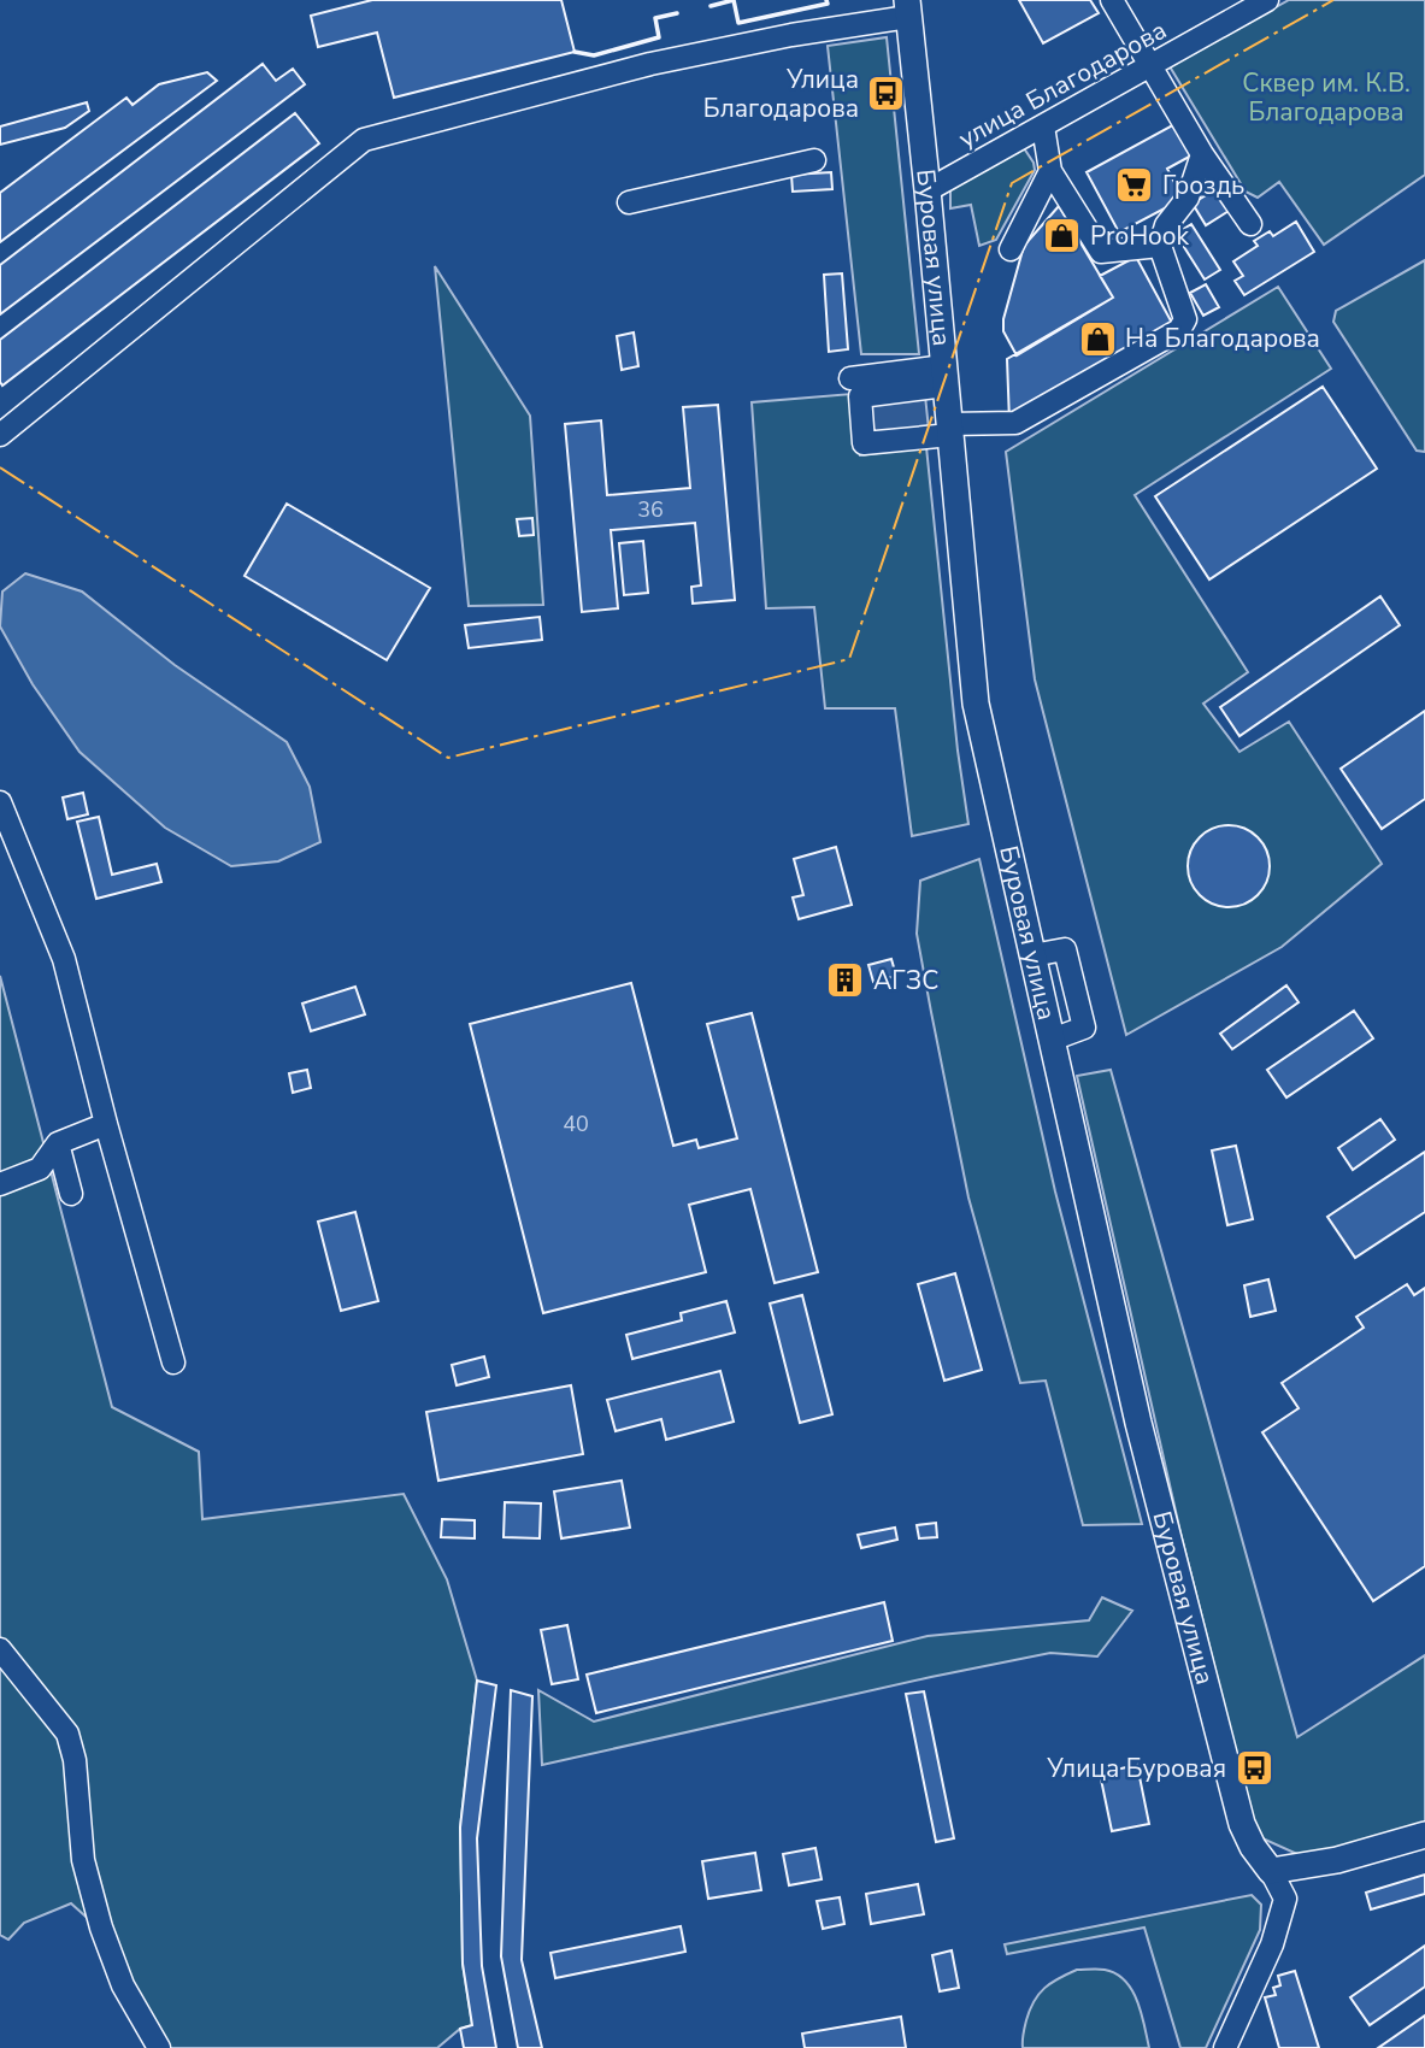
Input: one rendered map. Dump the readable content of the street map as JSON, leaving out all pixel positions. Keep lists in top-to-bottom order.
{
  "streets": {
    "main road": ["Буровая улица"],
    "street": ["улица Благодарова"]
  },
  "crossings": [
    ["улица Благодарова", "Буровая улица"]
  ],
  "parks": ["Сквер им. К.В. Благодарова"],
  "places": {
    "bus stop": ["Улица Благодарова", "Улица Буровая"],
    "supermarket": ["Гроздь"],
    "shop": ["ProHook", "На Благодарова"],
    "building": ["АГЗС"]
  },
  "house_numbers": ["36", "40"]
}
